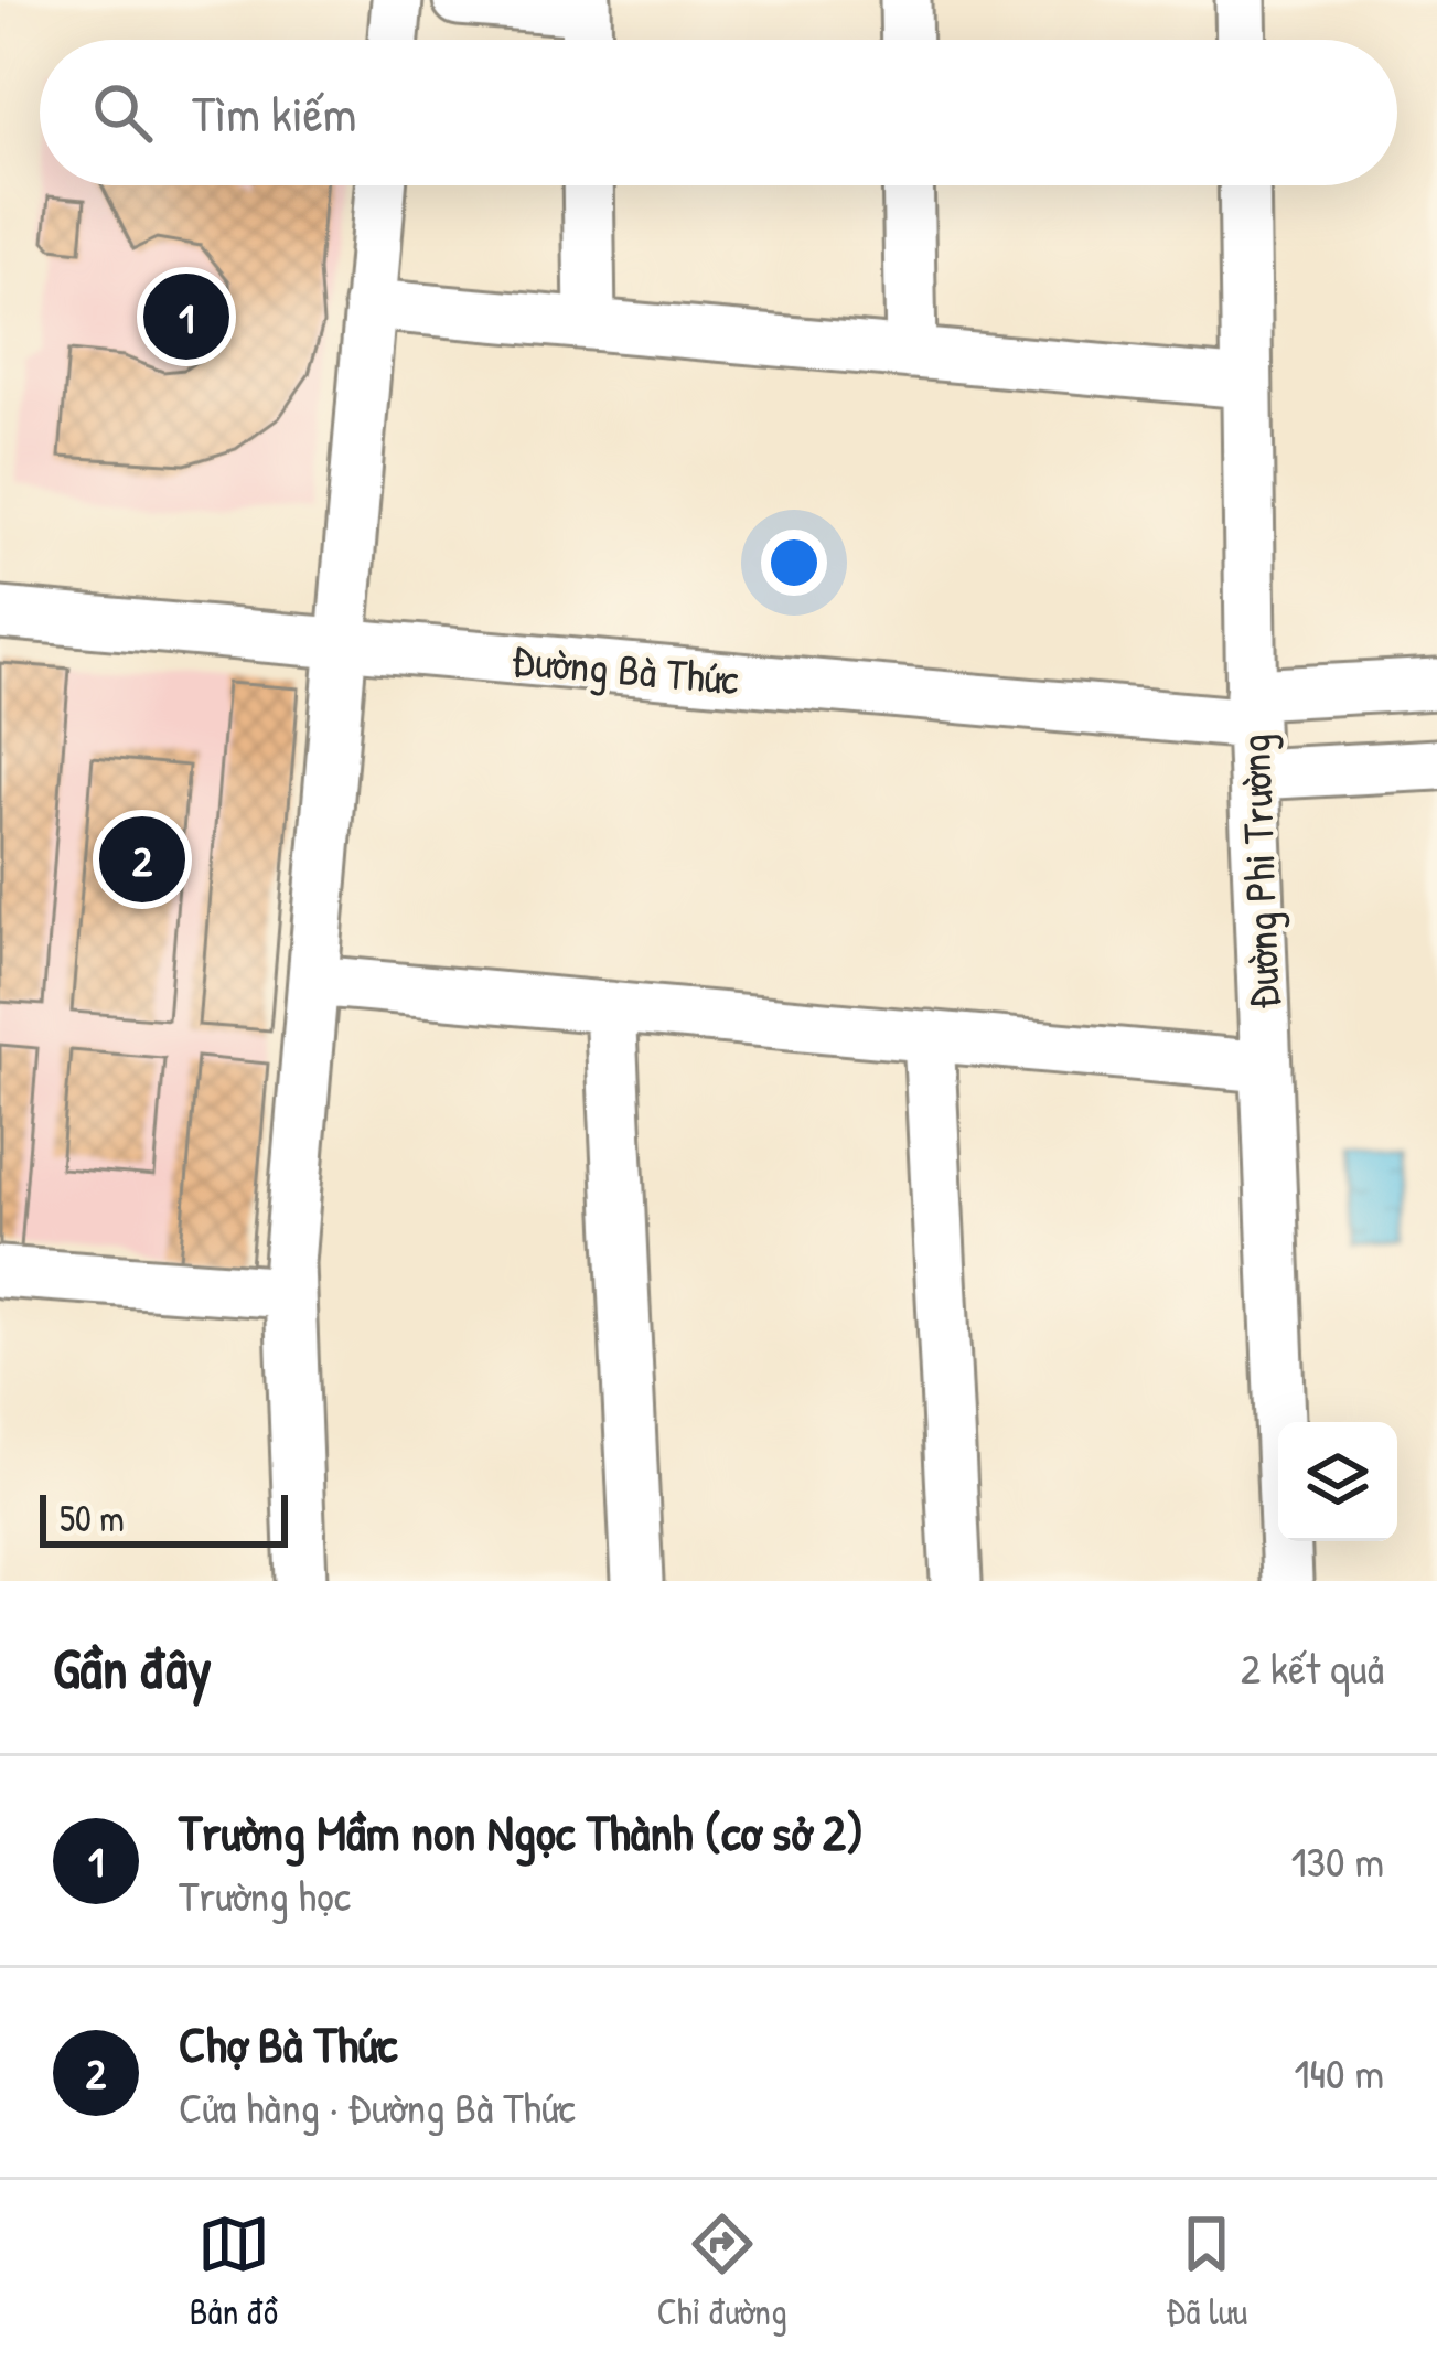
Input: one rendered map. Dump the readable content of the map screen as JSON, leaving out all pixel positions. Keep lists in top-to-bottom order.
{
  "streets": {
    "street": ["Đường Bà Thức", "Đường Phi Trường"]
  },
  "crossings": [
    ["Đường Bà Thức", "Đường Phi Trường"]
  ],
  "scale_bar": "50 m",
  "page": {
    "search": "Tìm kiếm",
    "pins": ["1", "2"],
    "scale": "50 m",
    "heading": ["Gần đây", "2 kết quả"],
    "list": [
      {
        "mark": "1",
        "name": "Trường Mầm non Ngọc Thành (cơ sở 2)",
        "note": "Trường học",
        "value": "130 m"
      },
      {
        "mark": "2",
        "name": "Chợ Bà Thức",
        "note": "Cửa hàng · Đường Bà Thức",
        "value": "140 m"
      }
    ],
    "nav": ["Bản đồ", "Chỉ đường", "Đã lưu"]
  }
}
